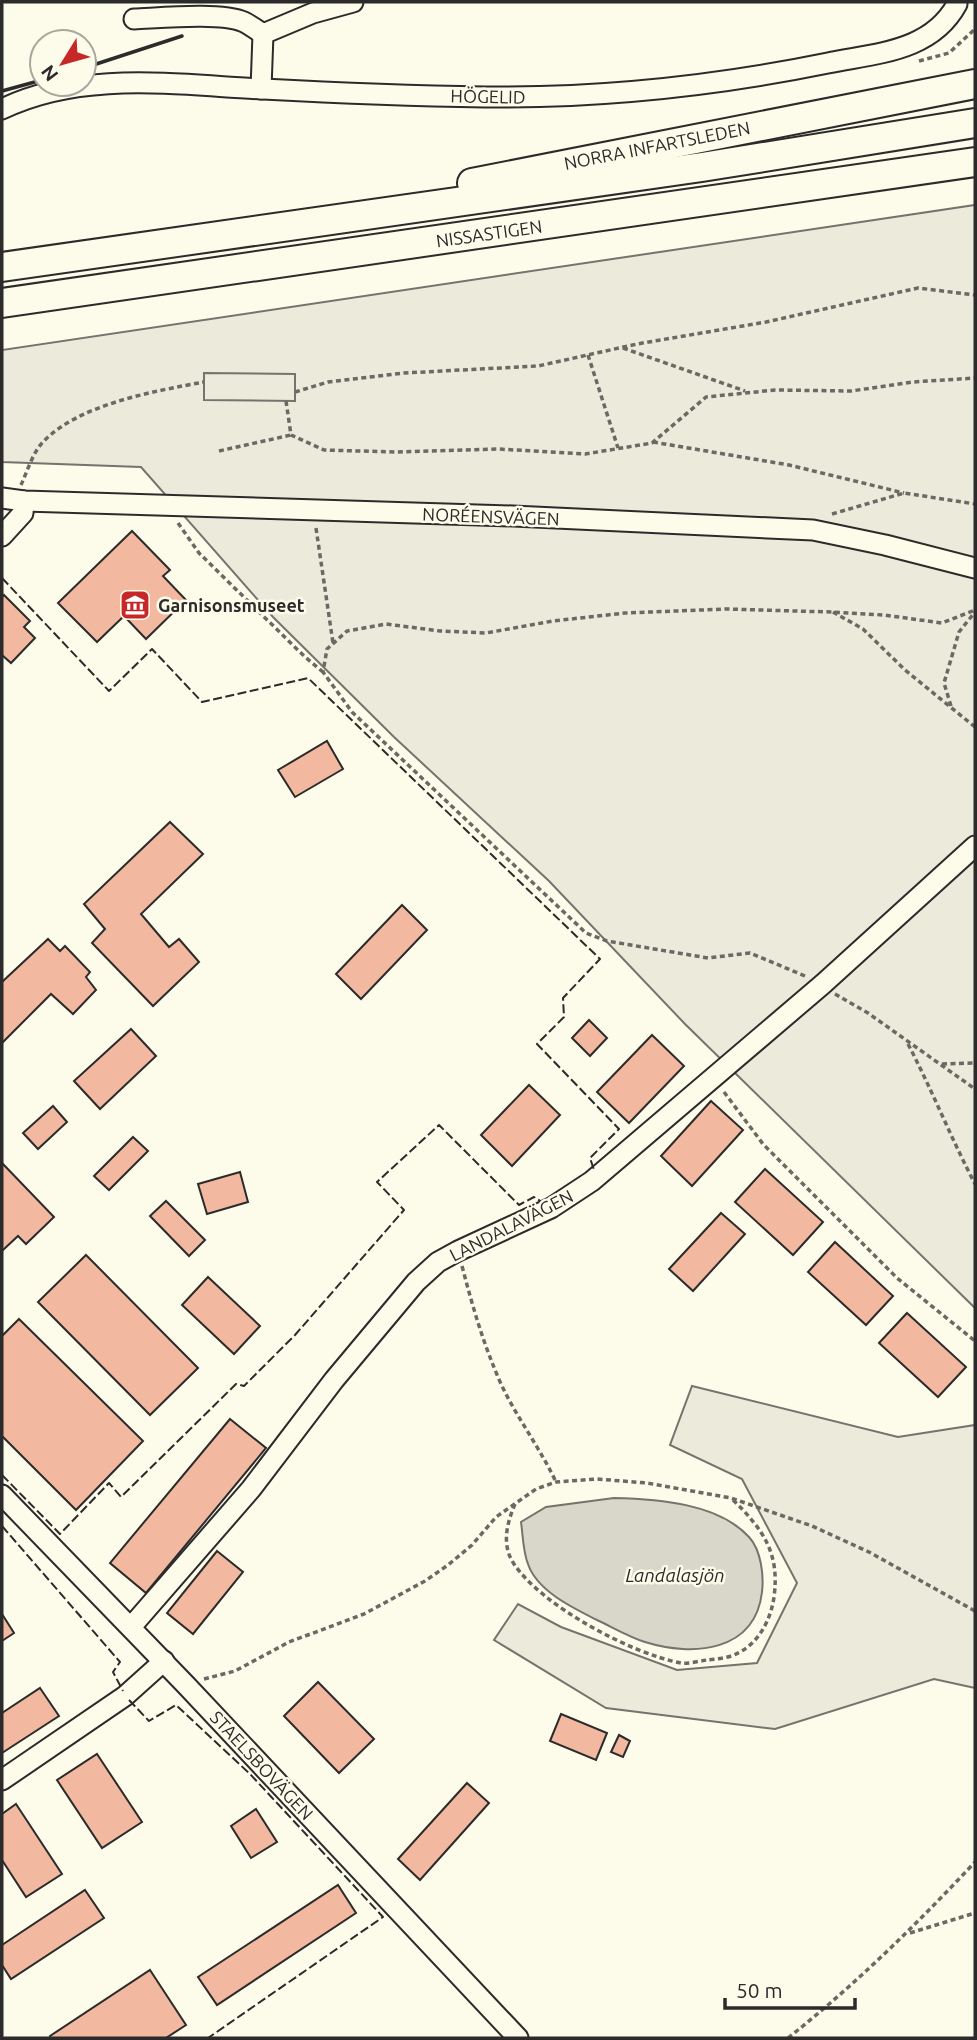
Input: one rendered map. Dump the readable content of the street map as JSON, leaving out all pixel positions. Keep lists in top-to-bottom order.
{
  "streets": {
    "highway": ["NORRA INFARTSLEDEN", "NISSASTIGEN"],
    "street": [
      "HÖGELID",
      "NORÉENSVÄGEN",
      "LANDALAVÄGEN",
      "STAELSBOVÄGEN"
    ]
  },
  "crossings": [
    ["LANDALAVÄGEN", "STAELSBOVÄGEN"]
  ],
  "water": ["Landalasjön"],
  "places": {
    "museum": ["Garnisonsmuseet"]
  },
  "scale_bar": "50 m",
  "north": "bottom left"
}
